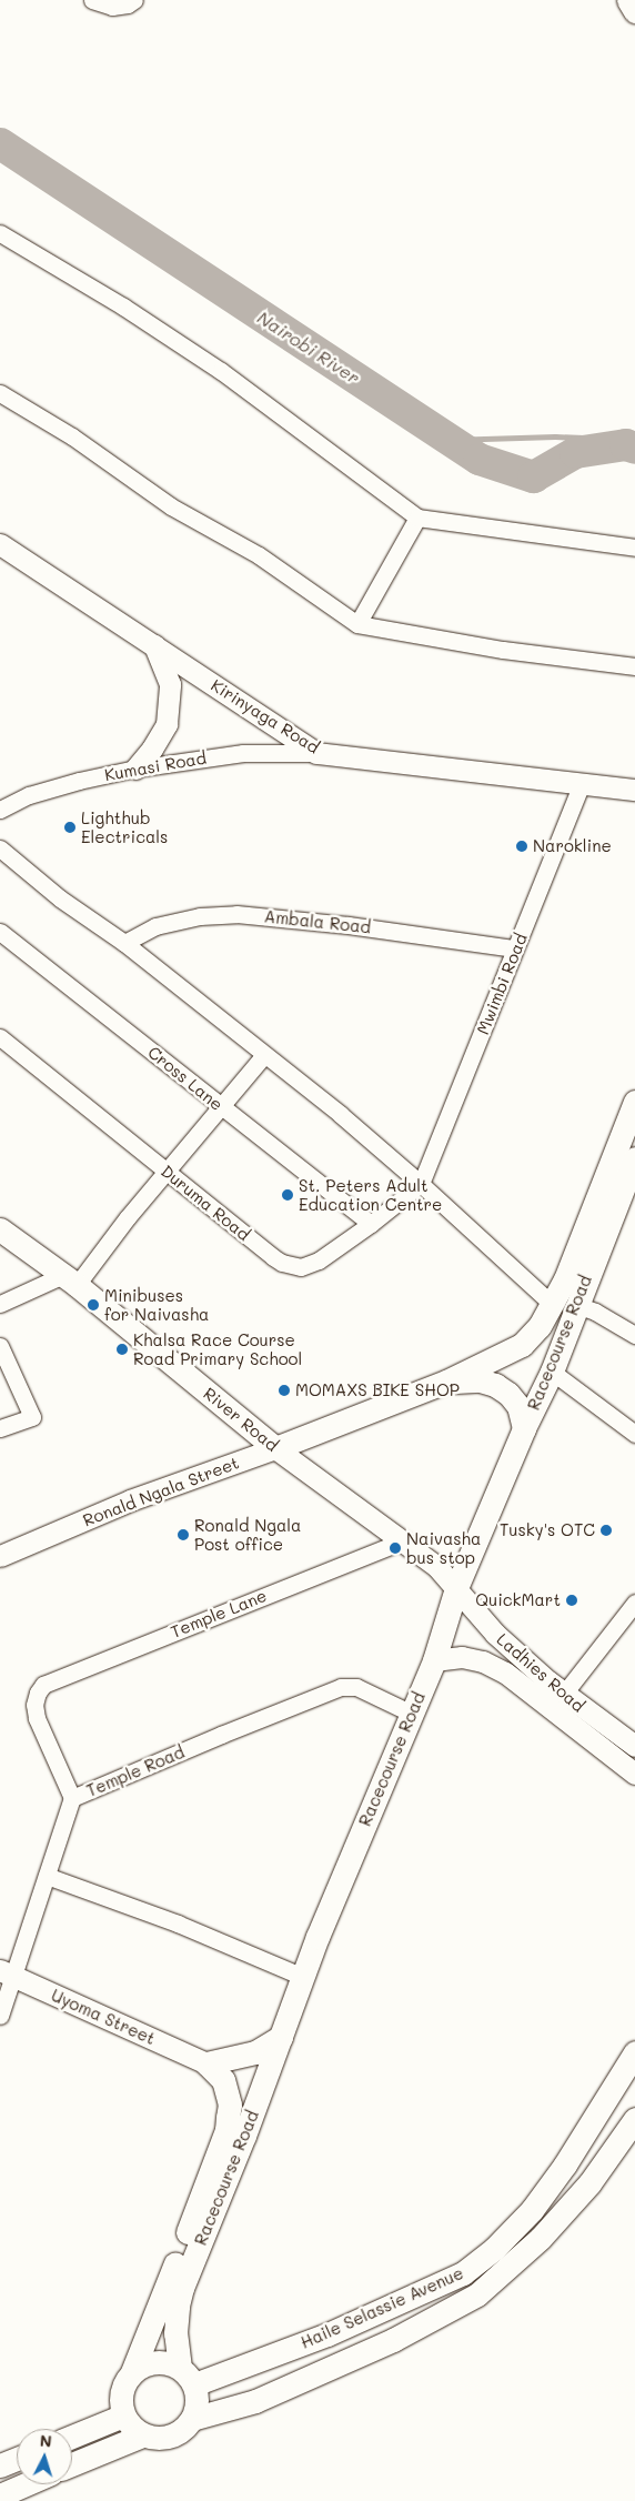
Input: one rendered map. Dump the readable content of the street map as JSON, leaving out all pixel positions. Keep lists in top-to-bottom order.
{
  "streets": {
    "main road": [
      "Racecourse Road",
      "River Road",
      "Ronald Ngala Street",
      "Haile Selassie Avenue"
    ],
    "street": [
      "Kirinyaga Road",
      "Kumasi Road",
      "Ambala Road",
      "Mwimbi Road",
      "Cross Lane",
      "Duruma Road",
      "Temple Lane",
      "Ladhies Road",
      "Temple Road",
      "Uyoma Street"
    ]
  },
  "crossings": [
    ["Kirinyaga Road", "Kumasi Road"],
    ["Kirinyaga Road", "Mwimbi Road"],
    ["Ambala Road", "Mwimbi Road"],
    ["Mwimbi Road", "Duruma Road"],
    ["Cross Lane", "Duruma Road"],
    ["Racecourse Road", "River Road"],
    ["Racecourse Road", "Ronald Ngala Street"],
    ["Racecourse Road", "Ladhies Road"],
    ["Racecourse Road", "Temple Road"],
    ["Racecourse Road", "Haile Selassie Avenue"],
    ["River Road", "Ronald Ngala Street"],
    ["River Road", "Temple Lane"],
    ["River Road", "Ladhies Road"],
    ["Temple Lane", "Temple Road"],
    ["Temple Road", "Uyoma Street"]
  ],
  "water": ["Nairobi River"],
  "places": [
    "Lighthub Electricals",
    "Narokline",
    "St. Peters Adult Education Centre",
    "Minibuses for Naivasha",
    "Khalsa Race Course Road Primary School",
    "MOMAXS BIKE SHOP",
    "Tusky's OTC",
    "Ronald Ngala Post office",
    "Naivasha bus stop",
    "QuickMart"
  ],
  "north": "top"
}
